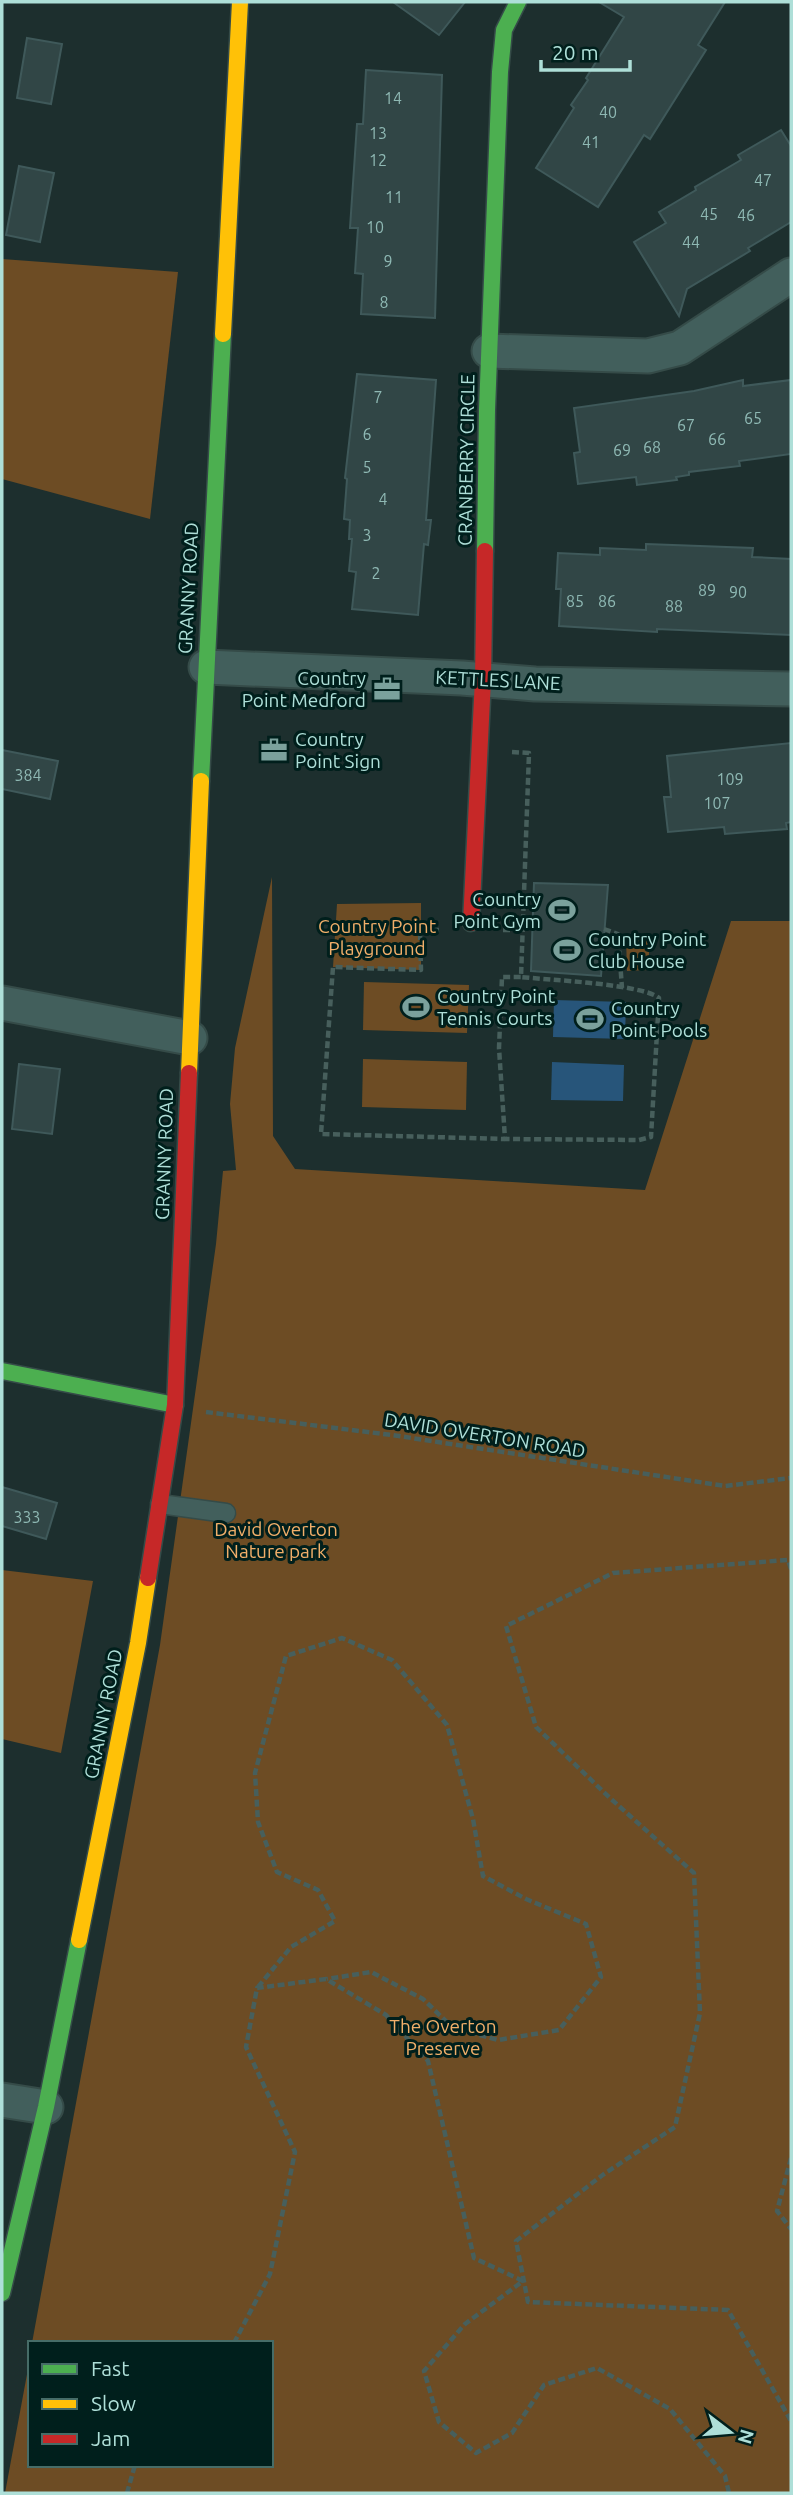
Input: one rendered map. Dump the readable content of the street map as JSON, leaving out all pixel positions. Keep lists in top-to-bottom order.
{
  "streets": {
    "street": ["CRANBERRY CIRCLE", "GRANNY ROAD", "KETTLES LANE"],
    "path": ["DAVID OVERTON ROAD"]
  },
  "crossings": [
    ["CRANBERRY CIRCLE", "KETTLES LANE"],
    ["GRANNY ROAD", "KETTLES LANE"],
    ["GRANNY ROAD", "DAVID OVERTON ROAD"]
  ],
  "parks": ["Country Point Playground", "David Overton Nature park", "The Overton Preserve"],
  "places": {
    "office": ["Country Point Medford", "Country Point Sign"],
    "sports": [
      "Country Point Gym",
      "Country Point Club House",
      "Country Point Tennis Courts",
      "Country Point Pools"
    ]
  },
  "house_numbers": [
    "14",
    "40",
    "13",
    "41",
    "12",
    "47",
    "11",
    "45",
    "46",
    "10",
    "44",
    "9",
    "8",
    "7",
    "65",
    "67",
    "6",
    "66",
    "68",
    "69",
    "5",
    "4",
    "3",
    "2",
    "89",
    "90",
    "85",
    "86",
    "88",
    "384",
    "109",
    "107",
    "333"
  ],
  "legend": ["Fast", "Slow", "Jam"],
  "scale_bar": "20 m",
  "north": "right"
}
